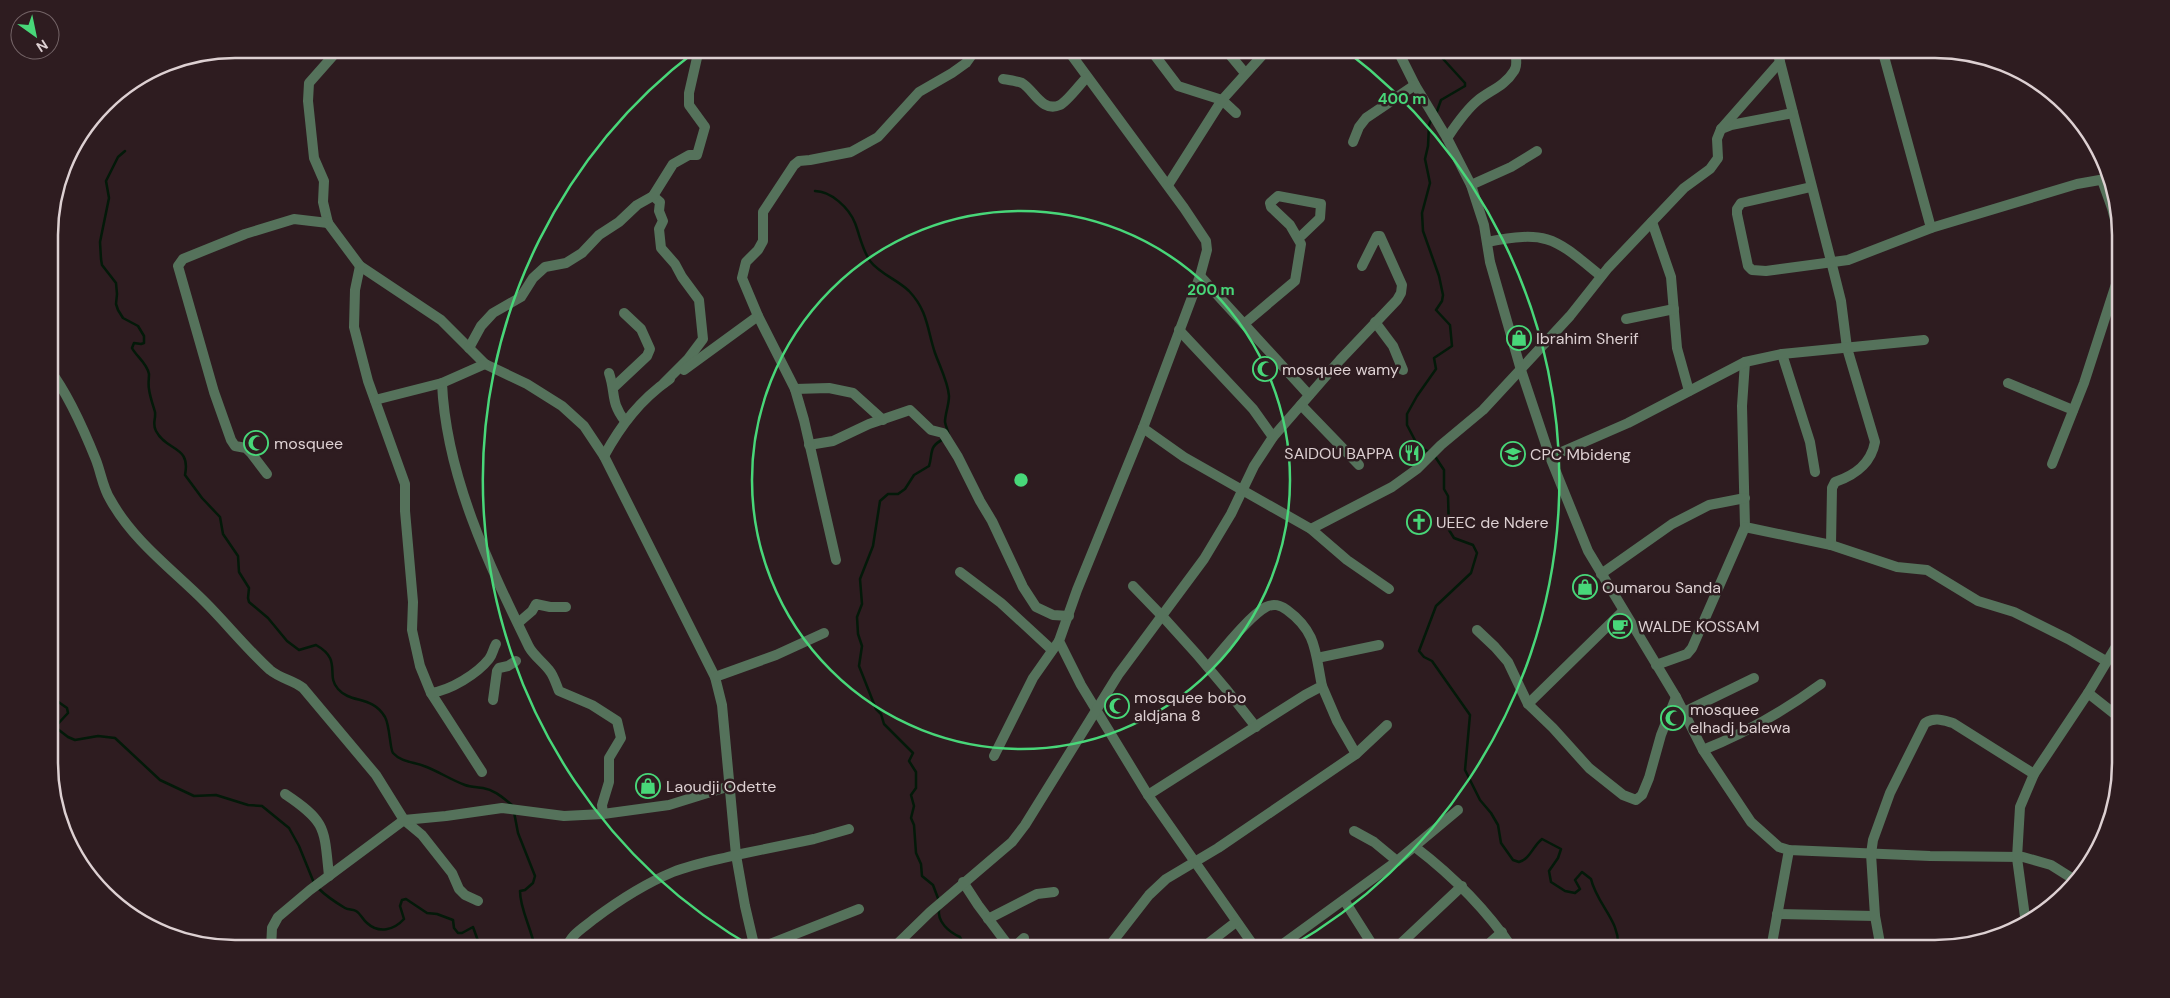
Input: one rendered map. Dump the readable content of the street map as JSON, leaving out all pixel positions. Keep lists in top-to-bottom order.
{
  "places": {
    "shop": ["Ibrahim Sherif", "Oumarou Sanda", "Laoudji Odette"],
    "mosque": [
      "mosquee wamy",
      "mosquee",
      "mosquee bobo aldjana 8",
      "mosquee elhadj balewa"
    ],
    "restaurant": ["SAIDOU BAPPA"],
    "school or university": ["CPC Mbideng"],
    "church": ["UEEC de Ndere"],
    "cafe": ["WALDE KOSSAM"]
  },
  "north": "bottom right",
  "rings": ["400 m", "200 m"]
}
